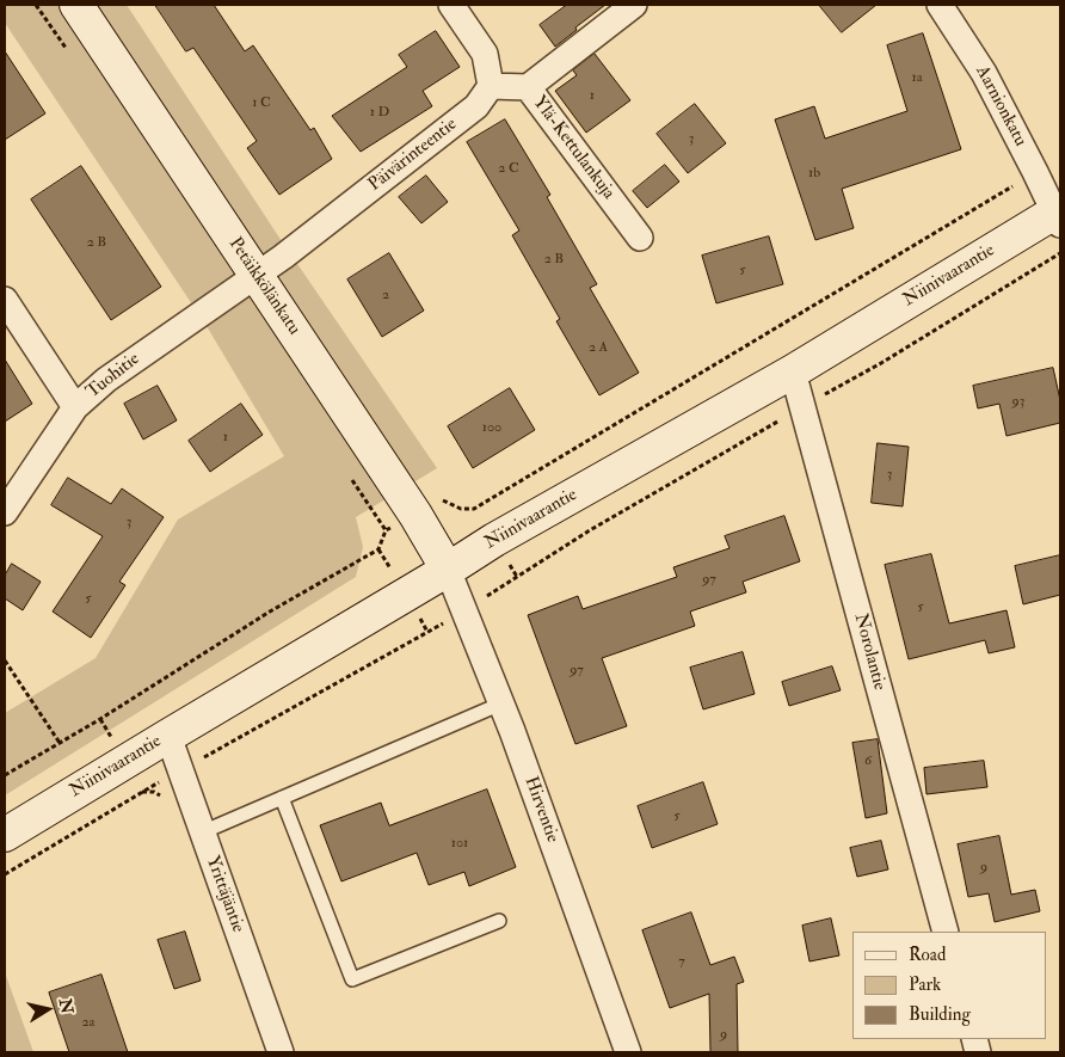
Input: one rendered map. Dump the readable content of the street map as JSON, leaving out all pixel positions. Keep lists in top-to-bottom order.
{
  "streets": {
    "main road": ["Niinivaarantie", "Petäikkölänkatu"],
    "street": [
      "Aarnionkatu",
      "Ylä-Kettulankuja",
      "Päivärinteentie",
      "Tuohitie",
      "Norolantie",
      "Hirventie",
      "Yrittäjäntie"
    ]
  },
  "crossings": [
    ["Aarnionkatu", "Niinivaarantie"],
    ["Ylä-Kettulankuja", "Päivärinteentie"],
    ["Päivärinteentie", "Petäikkölänkatu"],
    ["Päivärinteentie", "Tuohitie"],
    ["Niinivaarantie", "Petäikkölänkatu"],
    ["Niinivaarantie", "Norolantie"],
    ["Niinivaarantie", "Hirventie"],
    ["Niinivaarantie", "Yrittäjäntie"],
    ["Petäikkölänkatu", "Tuohitie"],
    ["Petäikkölänkatu", "Hirventie"]
  ],
  "house_numbers": [
    "1a",
    "1",
    "1 C",
    "1 D",
    "3",
    "2 C",
    "1b",
    "2 B",
    "2 B",
    "5",
    "2",
    "2 A",
    "93",
    "100",
    "1",
    "3",
    "3",
    "97",
    "5",
    "5",
    "97",
    "6",
    "5",
    "101",
    "9",
    "7",
    "2a",
    "9"
  ],
  "legend": ["Road", "Park", "Building"],
  "north": "right"
}
